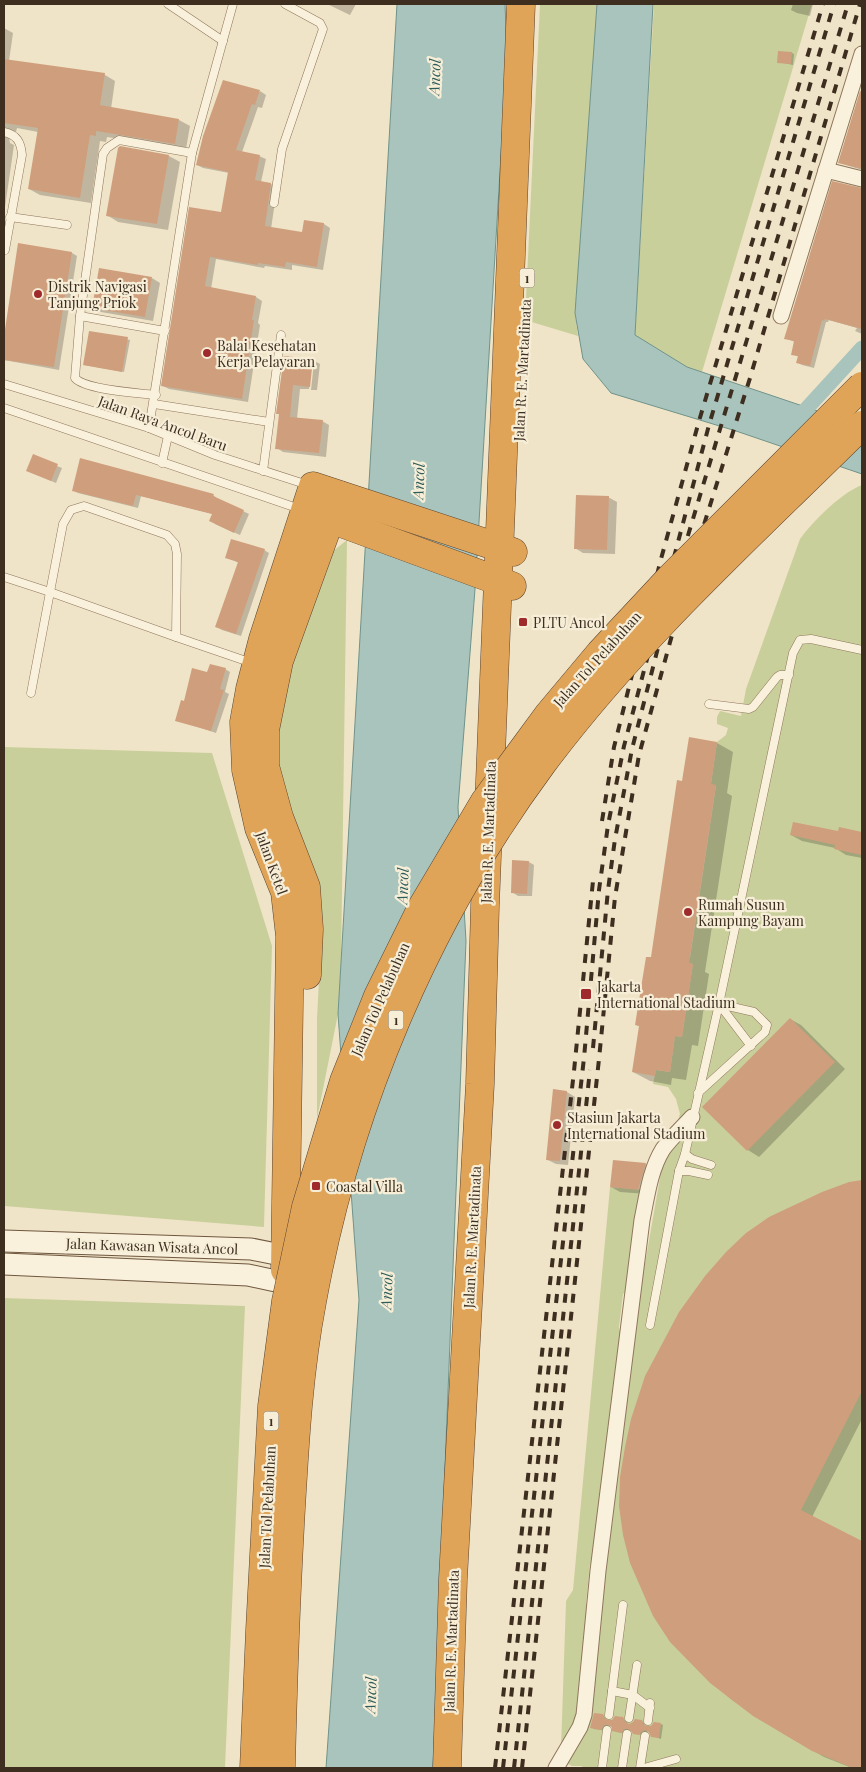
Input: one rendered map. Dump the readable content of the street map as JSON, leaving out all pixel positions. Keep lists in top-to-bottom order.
{
  "streets": {
    "highway": [
      "1",
      "Jalan R. E. Martadinata",
      "Jalan Tol Pelabuhan",
      "Jalan Ketel"
    ],
    "street": ["Jalan Kawasan Wisata Ancol"],
    "lane": ["Jalan Raya Ancol Baru"]
  },
  "crossings": [
    ["Jalan Raya Ancol Baru", "Jalan Ketel"],
    ["Jalan Ketel", "Jalan Kawasan Wisata Ancol"]
  ],
  "water": ["Ancol"],
  "places": {
    "other": [
      "Distrik Navigasi Tanjung Priok",
      "Balai Kesehatan Kerja Pelayaran",
      "Rumah Susun Kampung Bayam",
      "Stasiun Jakarta International Stadium"
    ],
    "transit": ["PLTU Ancol", "Jakarta International Stadium", "Coastal Villa"]
  }
}
